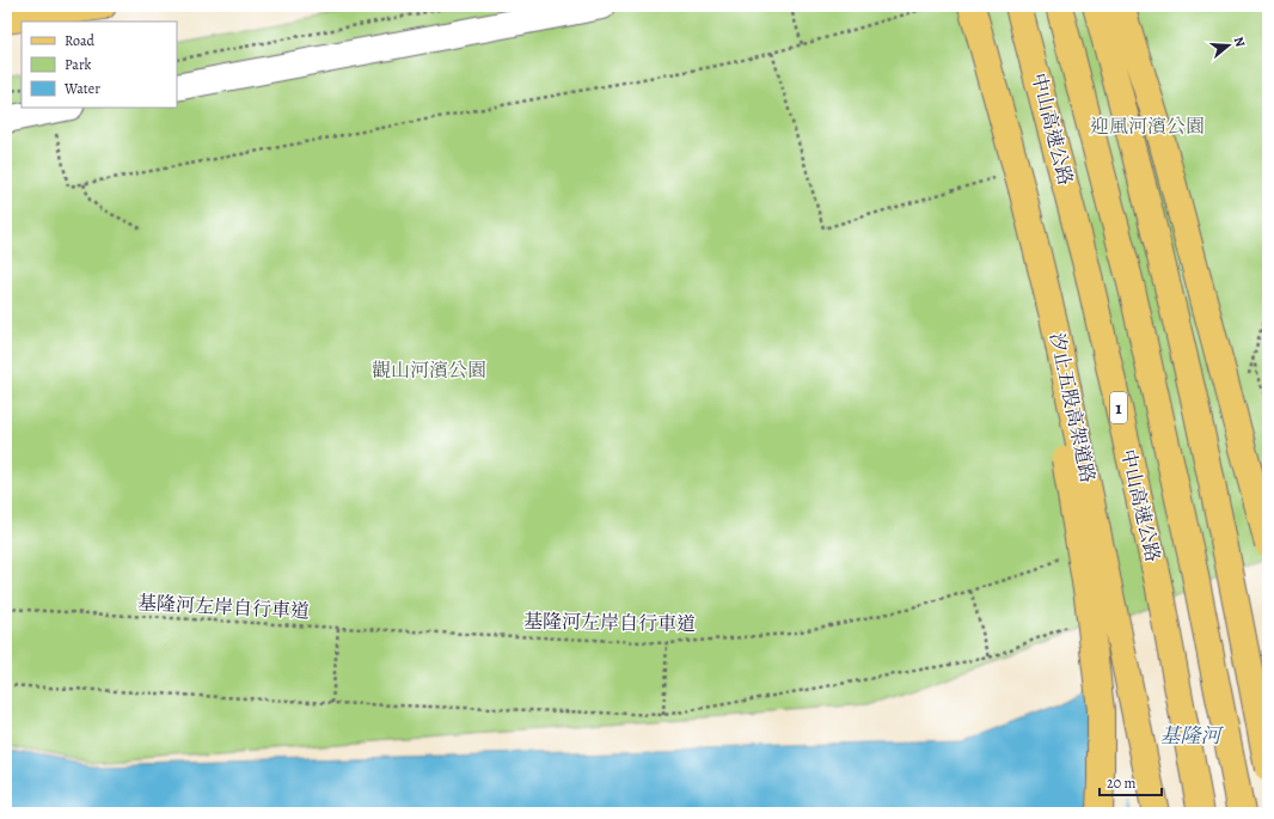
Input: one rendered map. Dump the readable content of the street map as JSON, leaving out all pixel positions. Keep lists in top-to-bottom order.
{
  "streets": {
    "main road": ["中山高速公路", "汐止五股高架道路", "1"],
    "path": ["基隆河左岸自行車道"]
  },
  "water": ["基隆河"],
  "parks": ["迎風河濱公園", "觀山河濱公園"],
  "legend": ["Road", "Park", "Water"],
  "scale_bar": "20 m",
  "north": "right"
}
